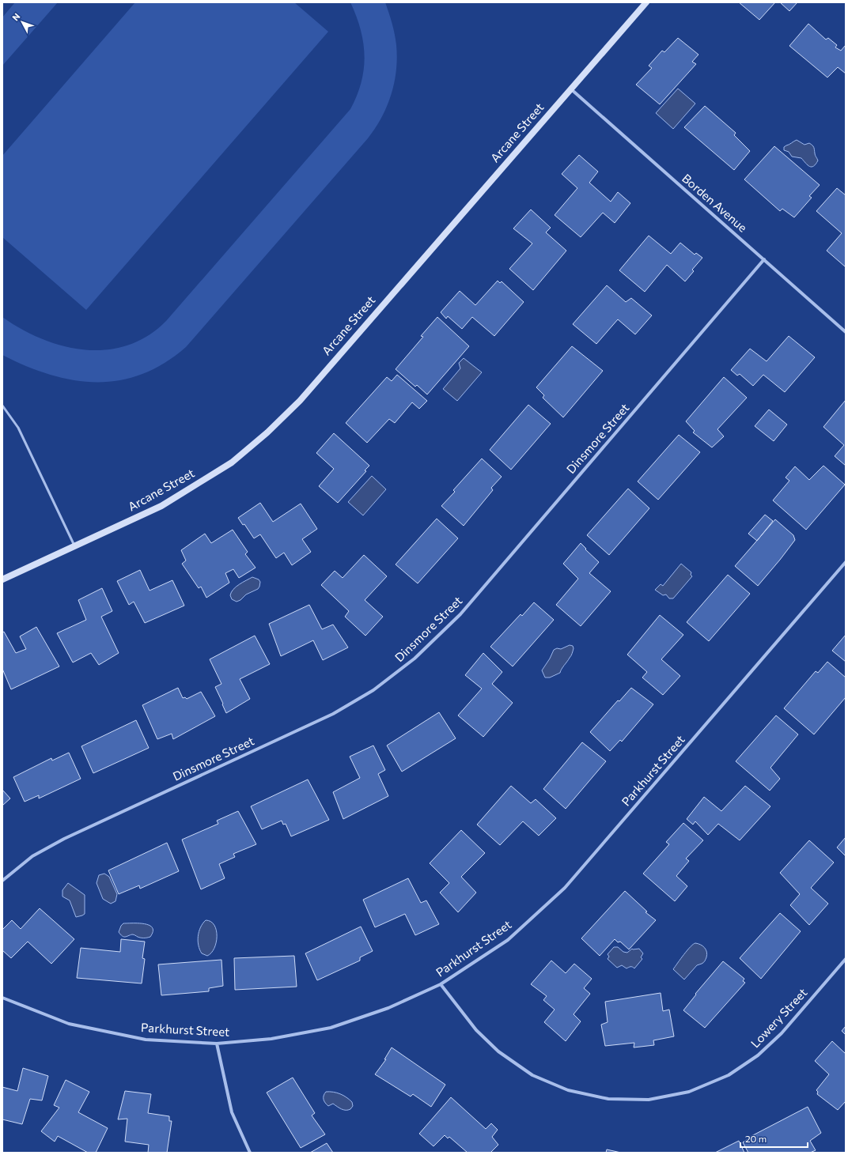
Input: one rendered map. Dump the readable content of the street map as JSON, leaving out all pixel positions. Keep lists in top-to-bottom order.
{
  "streets": {
    "street": [
      "Arcane Street",
      "Borden Avenue",
      "Dinsmore Street",
      "Parkhurst Street",
      "Lowery Street"
    ]
  },
  "crossings": [
    ["Arcane Street", "Borden Avenue"],
    ["Borden Avenue", "Dinsmore Street"],
    ["Parkhurst Street", "Lowery Street"]
  ],
  "scale_bar": "20 m",
  "north": "top left"
}
